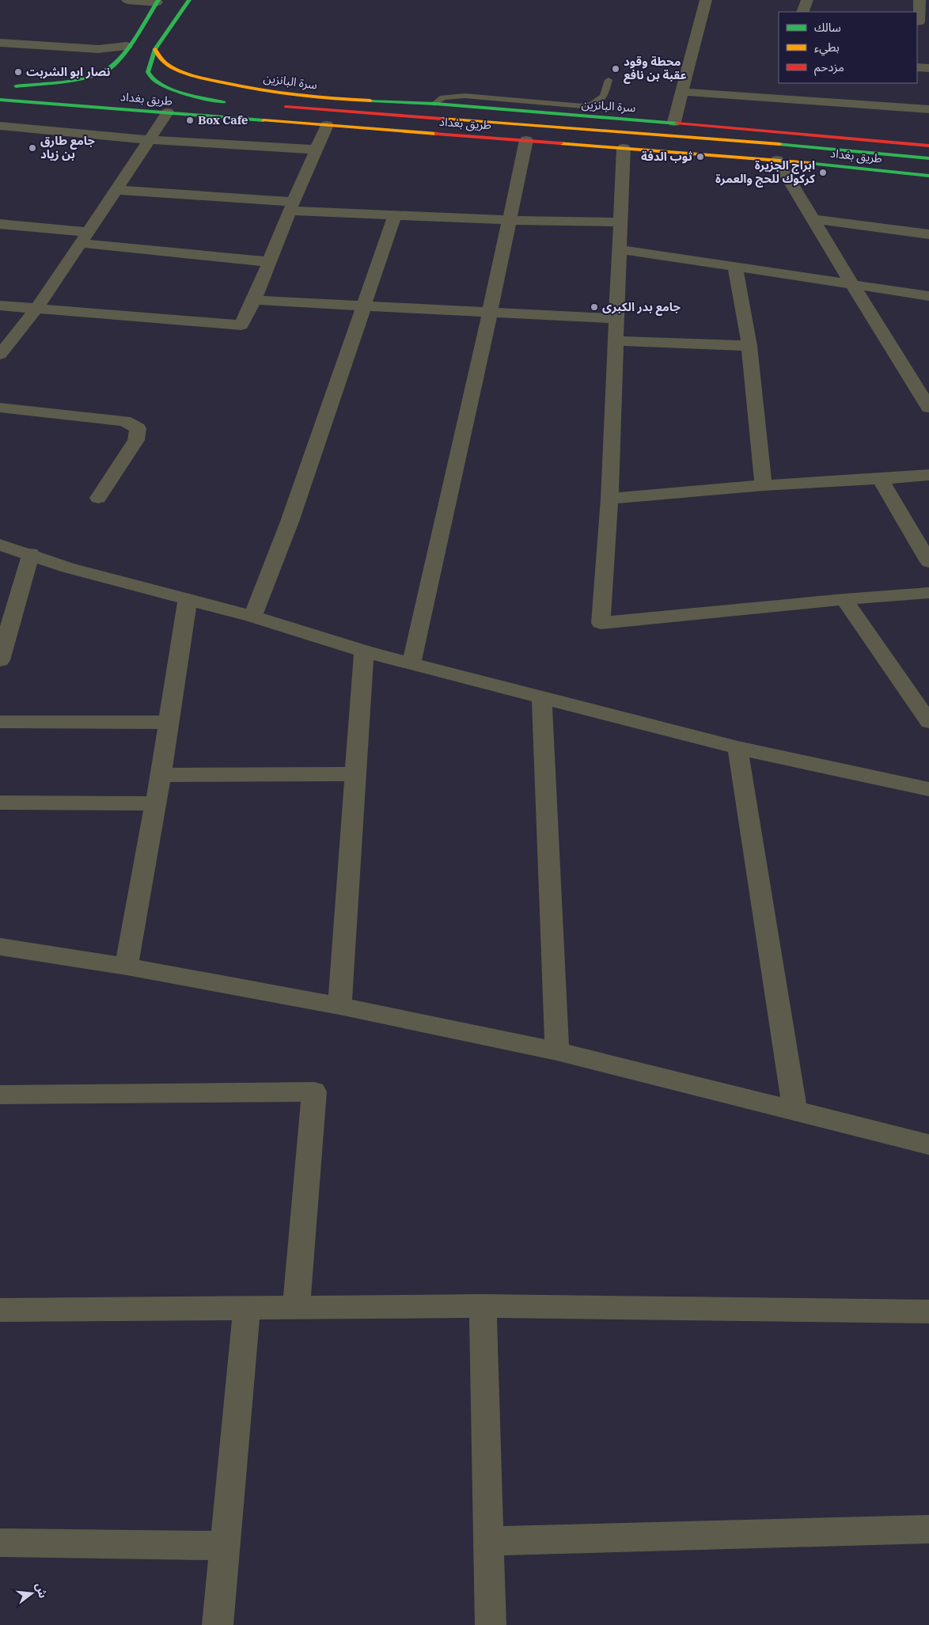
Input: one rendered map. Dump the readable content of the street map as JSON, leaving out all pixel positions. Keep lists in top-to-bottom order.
{
  "streets": {
    "main road": ["سرة البانزين", "طريق بغداد"]
  },
  "crossings": [
    ["سرة البانزين", "طريق بغداد"]
  ],
  "places": [
    "محطة وقود عقبة بن نافع",
    "نصار ابو الشربت",
    "Box Cafe",
    "جامع طارق بن زياد",
    "ثوب الدفة",
    "ابراج الجزيرة كركوك للحج والعمرة",
    "جامع بدر الكبرى"
  ],
  "legend": ["سالك", "بطيء", "مزدحم"],
  "north": "right"
}
